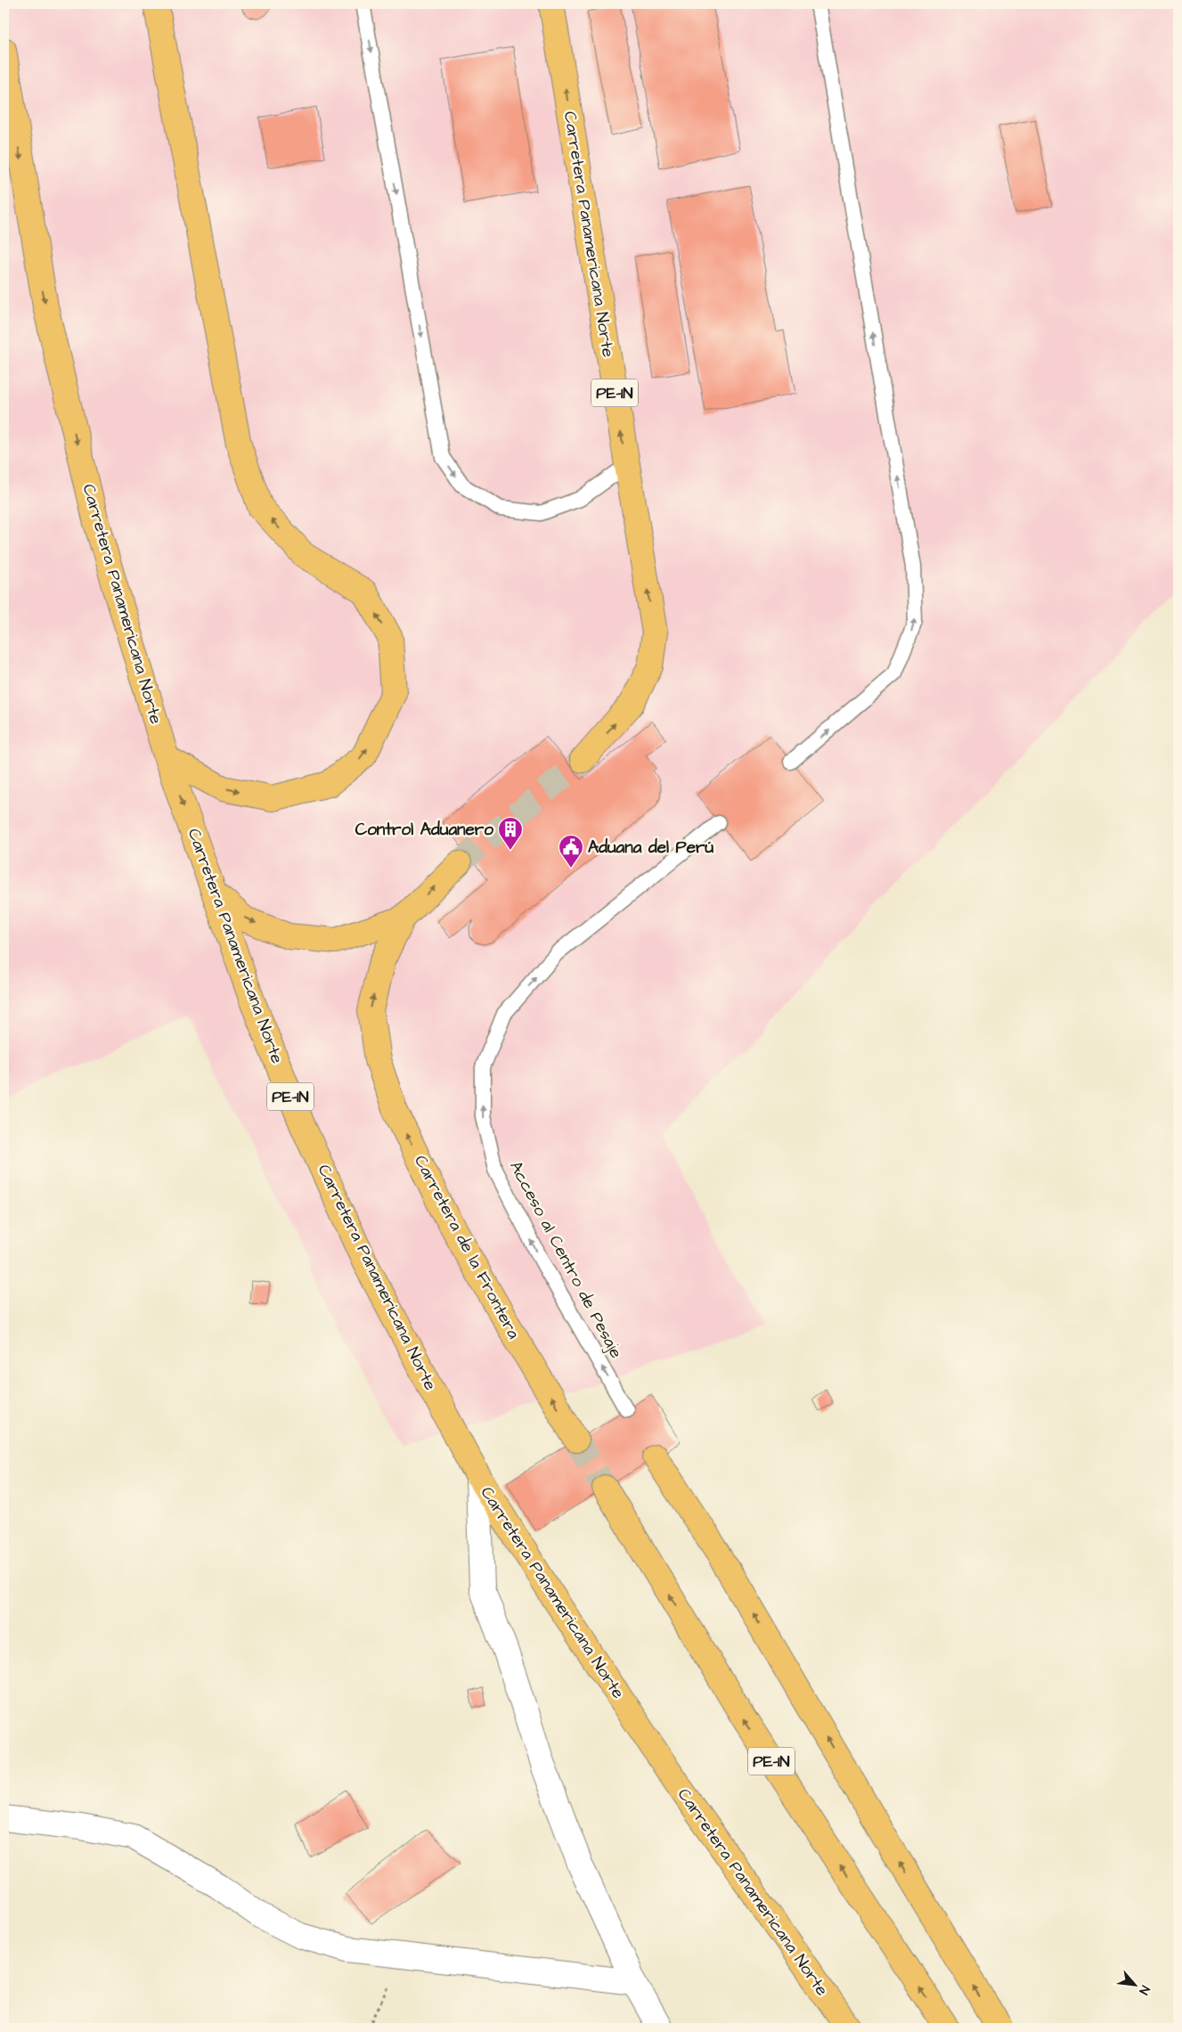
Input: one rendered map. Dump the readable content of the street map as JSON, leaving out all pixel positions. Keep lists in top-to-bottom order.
{
  "streets": {
    "highway": ["Carretera Panamericana Norte", "PE-1N", "Carretera de la Frontera"],
    "lane": ["Acceso al Centro de Pesaje"]
  },
  "one_way": ["Carretera de la Frontera", "Acceso al Centro de Pesaje"],
  "places": {
    "building": ["Control Aduanero"],
    "public building": ["Aduana del Perú"]
  },
  "north": "bottom right"
}
